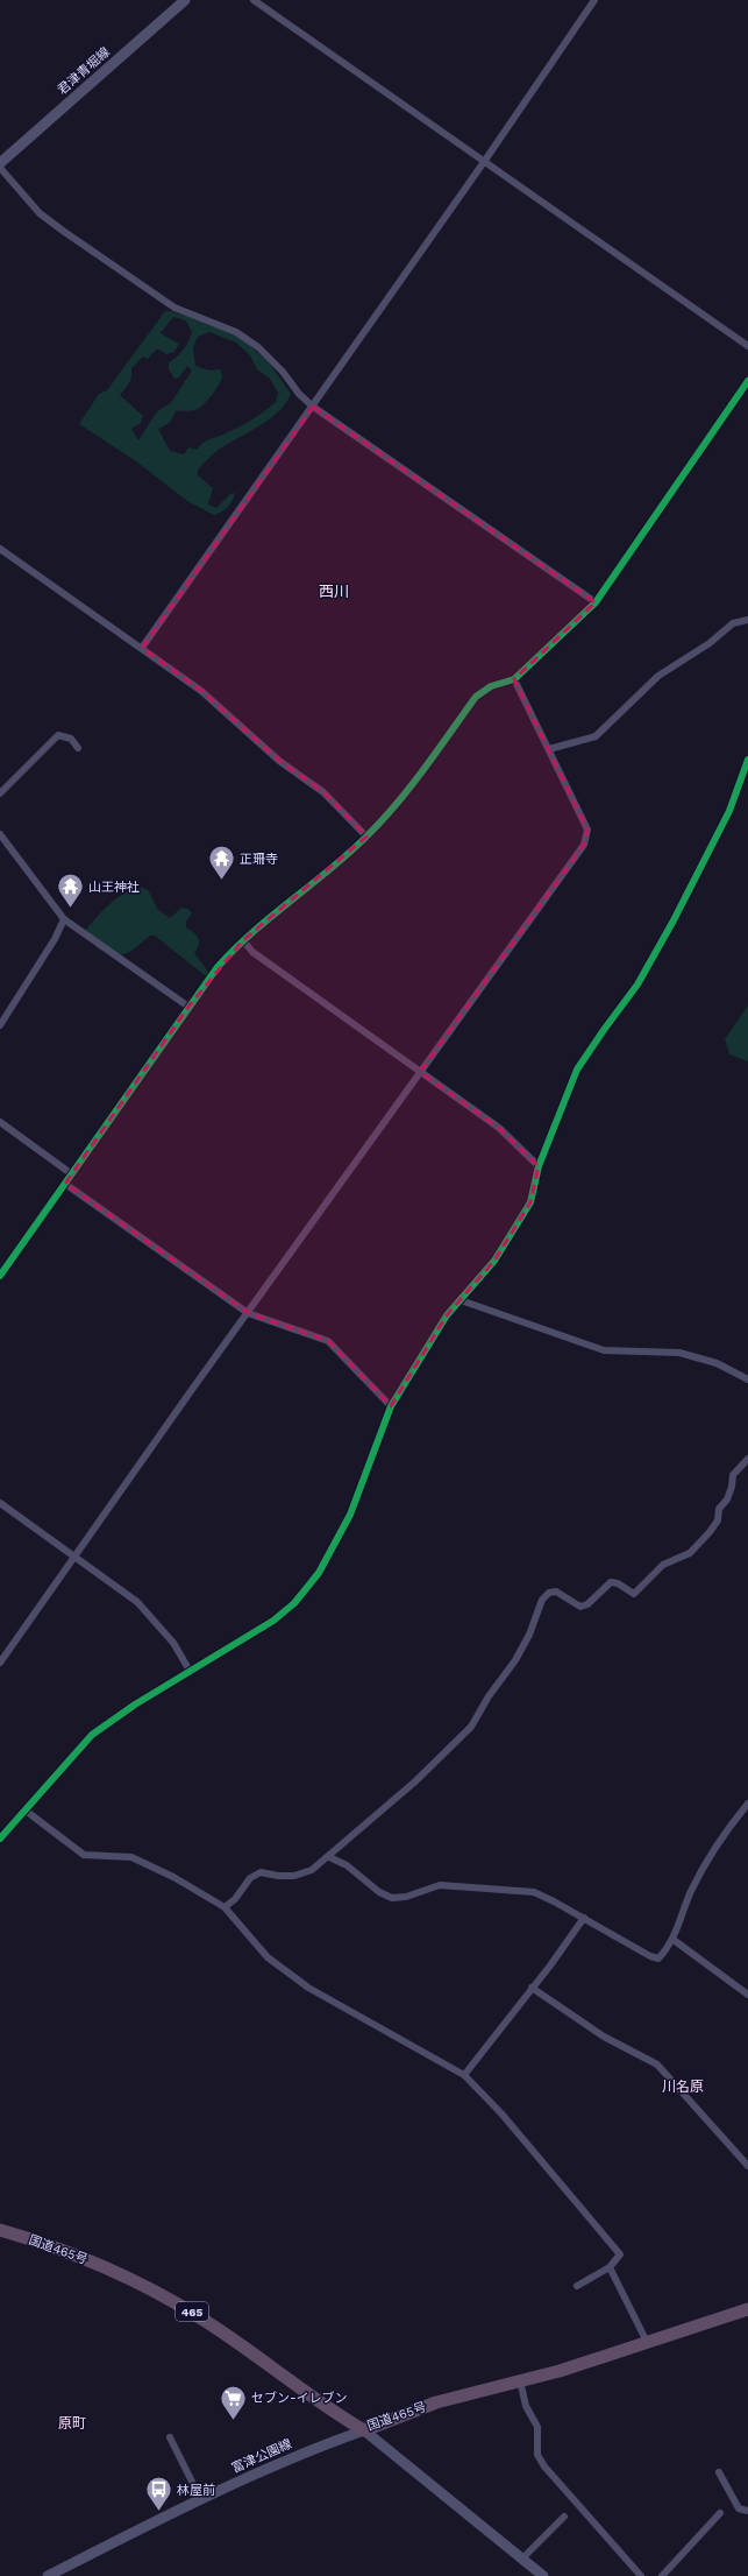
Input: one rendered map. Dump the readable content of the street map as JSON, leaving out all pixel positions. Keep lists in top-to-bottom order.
{
  "streets": {
    "highway": ["国道465号", "465"],
    "main road": ["君津青堀線", "富津公園線"]
  },
  "crossings": [
    ["国道465号", "富津公園線"]
  ],
  "districts": ["西川", "川名原", "原町"],
  "places": {
    "temple": ["正珊寺", "山王神社"],
    "supermarket": ["セブン-イレブン"],
    "bus stop": ["林屋前"]
  }
}
